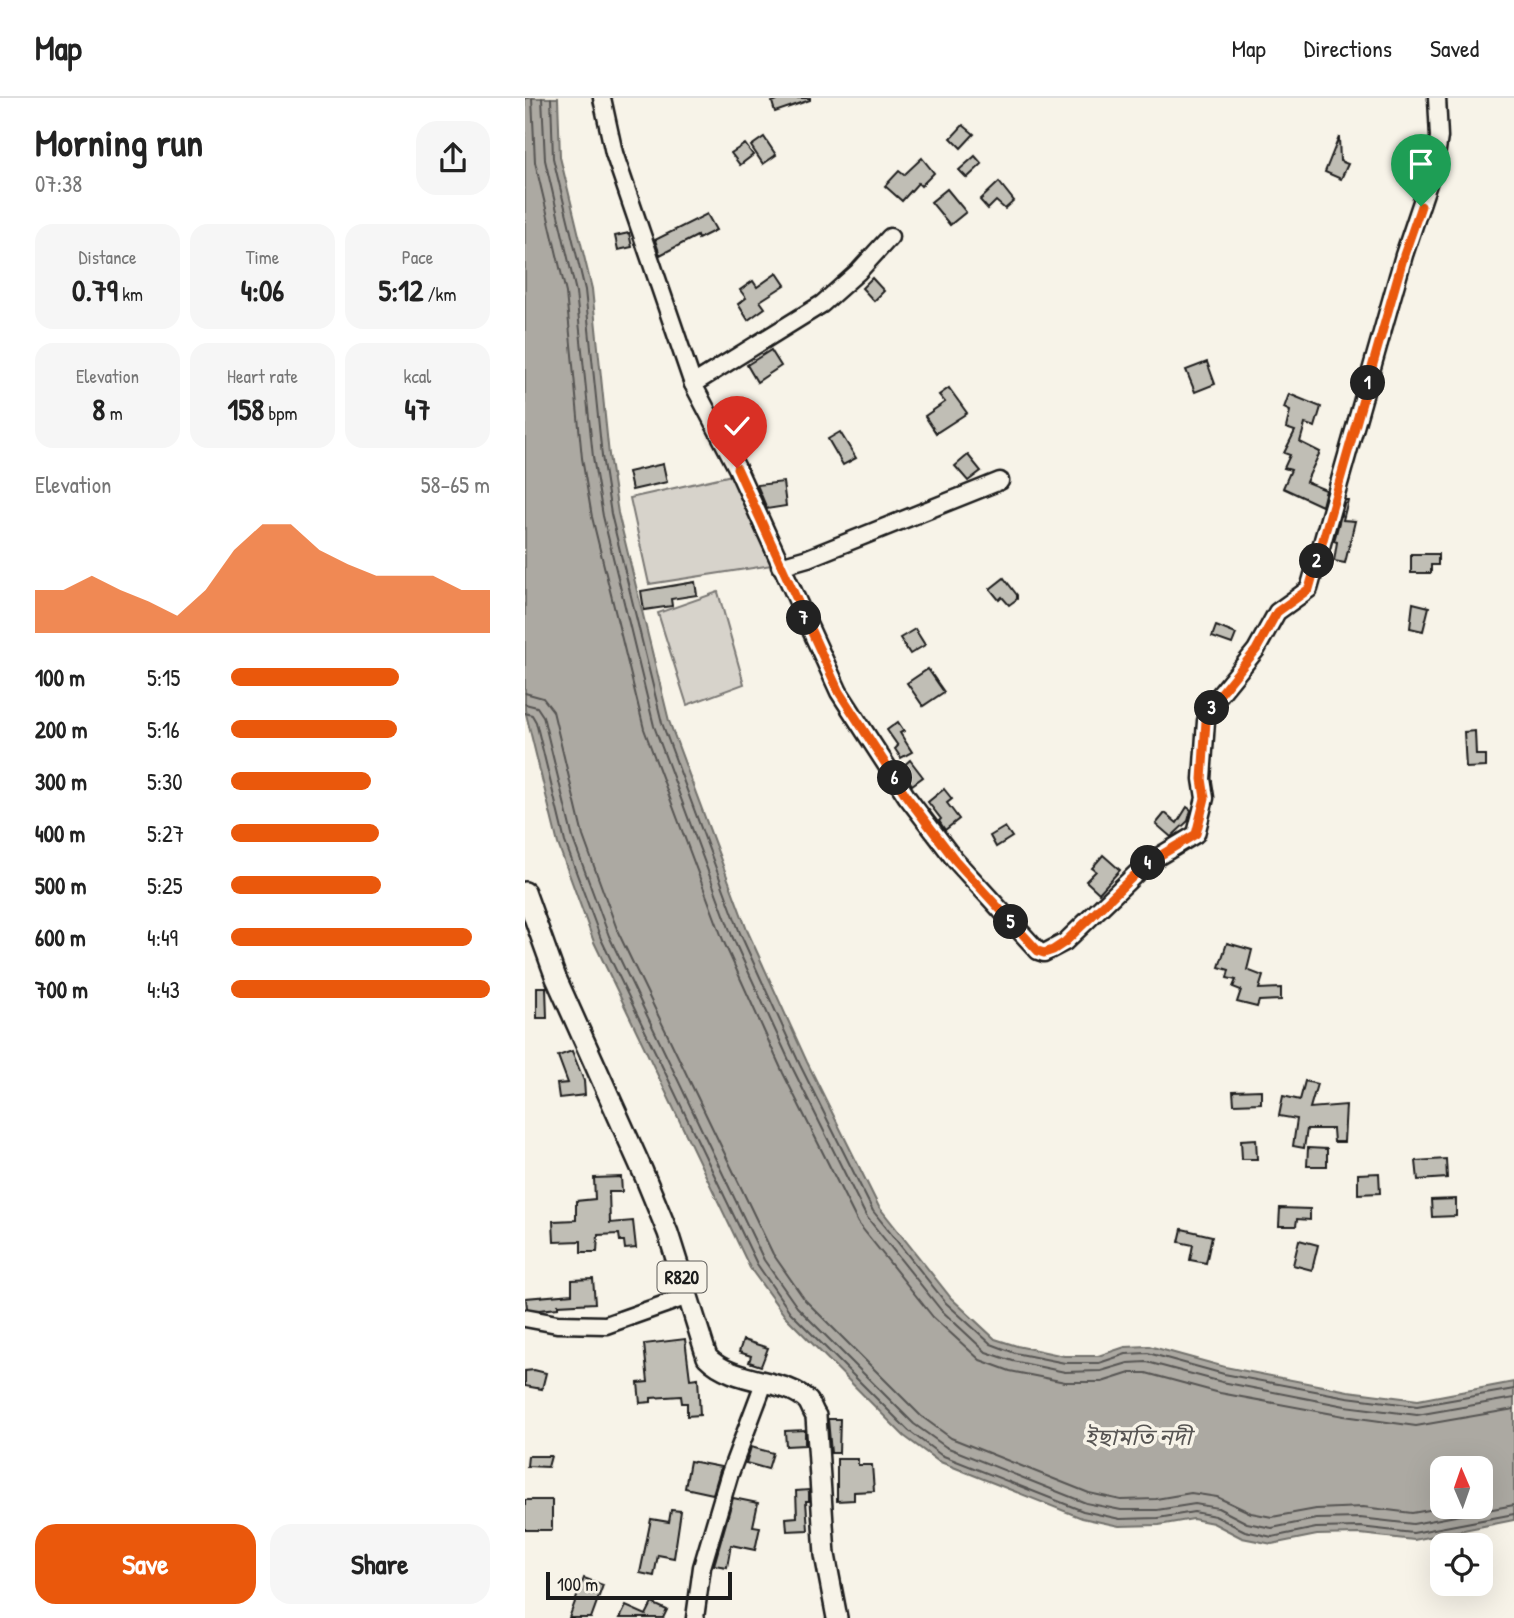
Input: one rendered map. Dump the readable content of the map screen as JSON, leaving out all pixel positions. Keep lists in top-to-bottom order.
{
  "streets": {
    "main road": ["R820"]
  },
  "water": ["ইছামতি নদী"],
  "scale_bar": "100 m",
  "north": "top",
  "page": {
    "header": "Map",
    "nav": ["Map", "Directions", "Saved"],
    "heading": ["Morning run", "07:38"],
    "stats": [
      ["Distance", "0.79 km"],
      ["Time", "4:06"],
      ["Pace", "5:12 /km"],
      ["Elevation", "8 m"],
      ["Heart rate", "158 bpm"],
      ["kcal", "47"]
    ],
    "pins": [
      "1",
      "2",
      "7",
      "3",
      "6",
      "4",
      "5"
    ],
    "chart": ["Elevation", "58–65 m"],
    "list": [
      {
        "name": "100 m",
        "note": "5:15"
      },
      {
        "name": "200 m",
        "note": "5:16"
      },
      {
        "name": "300 m",
        "note": "5:30"
      },
      {
        "name": "400 m",
        "note": "5:27"
      },
      {
        "name": "500 m",
        "note": "5:25"
      },
      {
        "name": "600 m",
        "note": "4:49"
      },
      {
        "name": "700 m",
        "note": "4:43"
      }
    ],
    "buttons": ["Save", "Share"],
    "scale": "100 m"
  }
}
